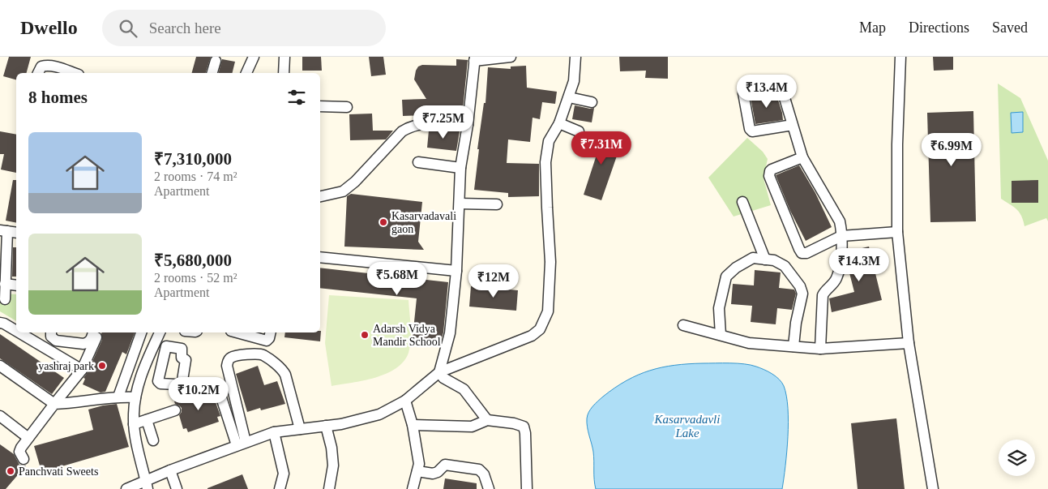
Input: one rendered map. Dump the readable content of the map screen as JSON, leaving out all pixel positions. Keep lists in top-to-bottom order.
{
  "water": ["Kasarvadavli Lake"],
  "places": [
    "Kasarvadavali gaon",
    "Adarsh Vidya Mandir School",
    "yashraj park",
    "Panchvati Sweets"
  ],
  "page": {
    "header": "Dwello",
    "search": "Search here",
    "nav": ["Map", "Directions", "Saved"],
    "heading": "8 homes",
    "price": [
      "₹13.4M",
      "₹7.25M",
      "₹7.31M",
      "₹6.99M",
      "₹14.3M",
      "₹5.68M",
      "₹12M",
      "₹10.2M"
    ],
    "list": [
      {
        "name": "₹7,310,000",
        "note": "2 rooms · 74 m² · Apartment"
      },
      {
        "name": "₹5,680,000",
        "note": "2 rooms · 52 m² · Apartment"
      }
    ]
  }
}
